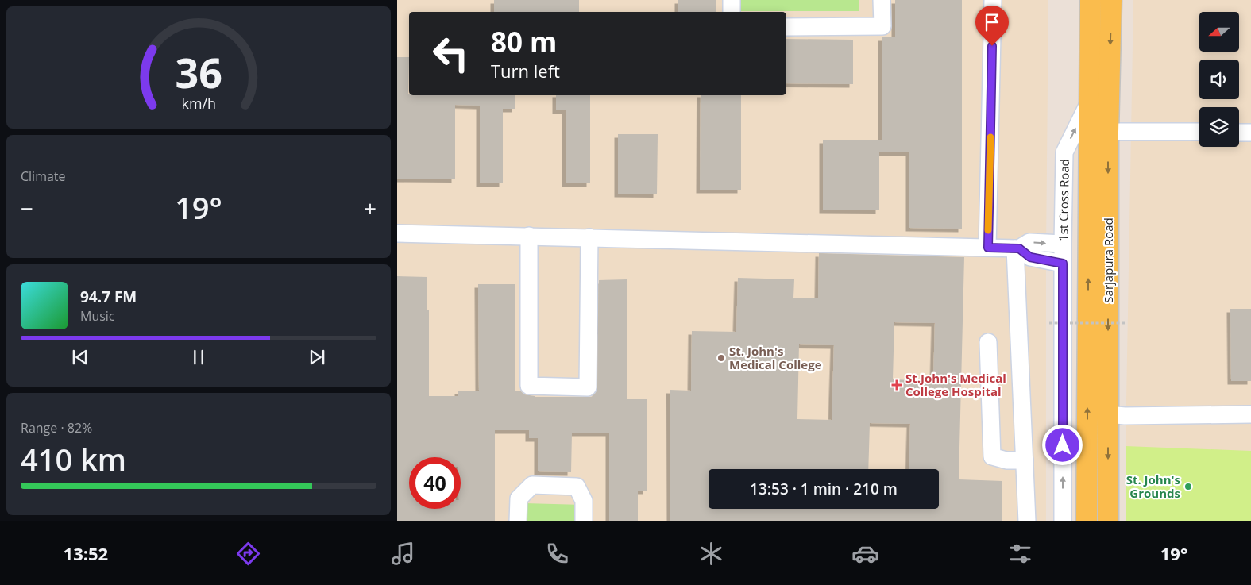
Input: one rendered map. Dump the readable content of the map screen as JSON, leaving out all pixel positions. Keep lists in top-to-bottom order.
{
  "streets": {
    "main road": ["Sarjapura Road"],
    "street": ["1st Cross Road"]
  },
  "crossings": [
    ["1st Cross Road", "Sarjapura Road"]
  ],
  "places": {
    "other": ["St. John's Medical College", "St. John's Grounds"],
    "health": ["St.John's Medical College Hospital"]
  },
  "north": "left",
  "page": {
    "turn": ["80 m", "Turn left"],
    "tile": [
      "Climate",
      ["Range · 82%", "410 km"]
    ],
    "heat": ["−", "19°", "+"],
    "song": ["94.7 FM", "Music"],
    "limit": "40",
    "trip": "13:53 · 1 min · 210 m",
    "tabs": ["13:52", "19°"],
    "gauge": ["36", "km/h"]
  }
}
